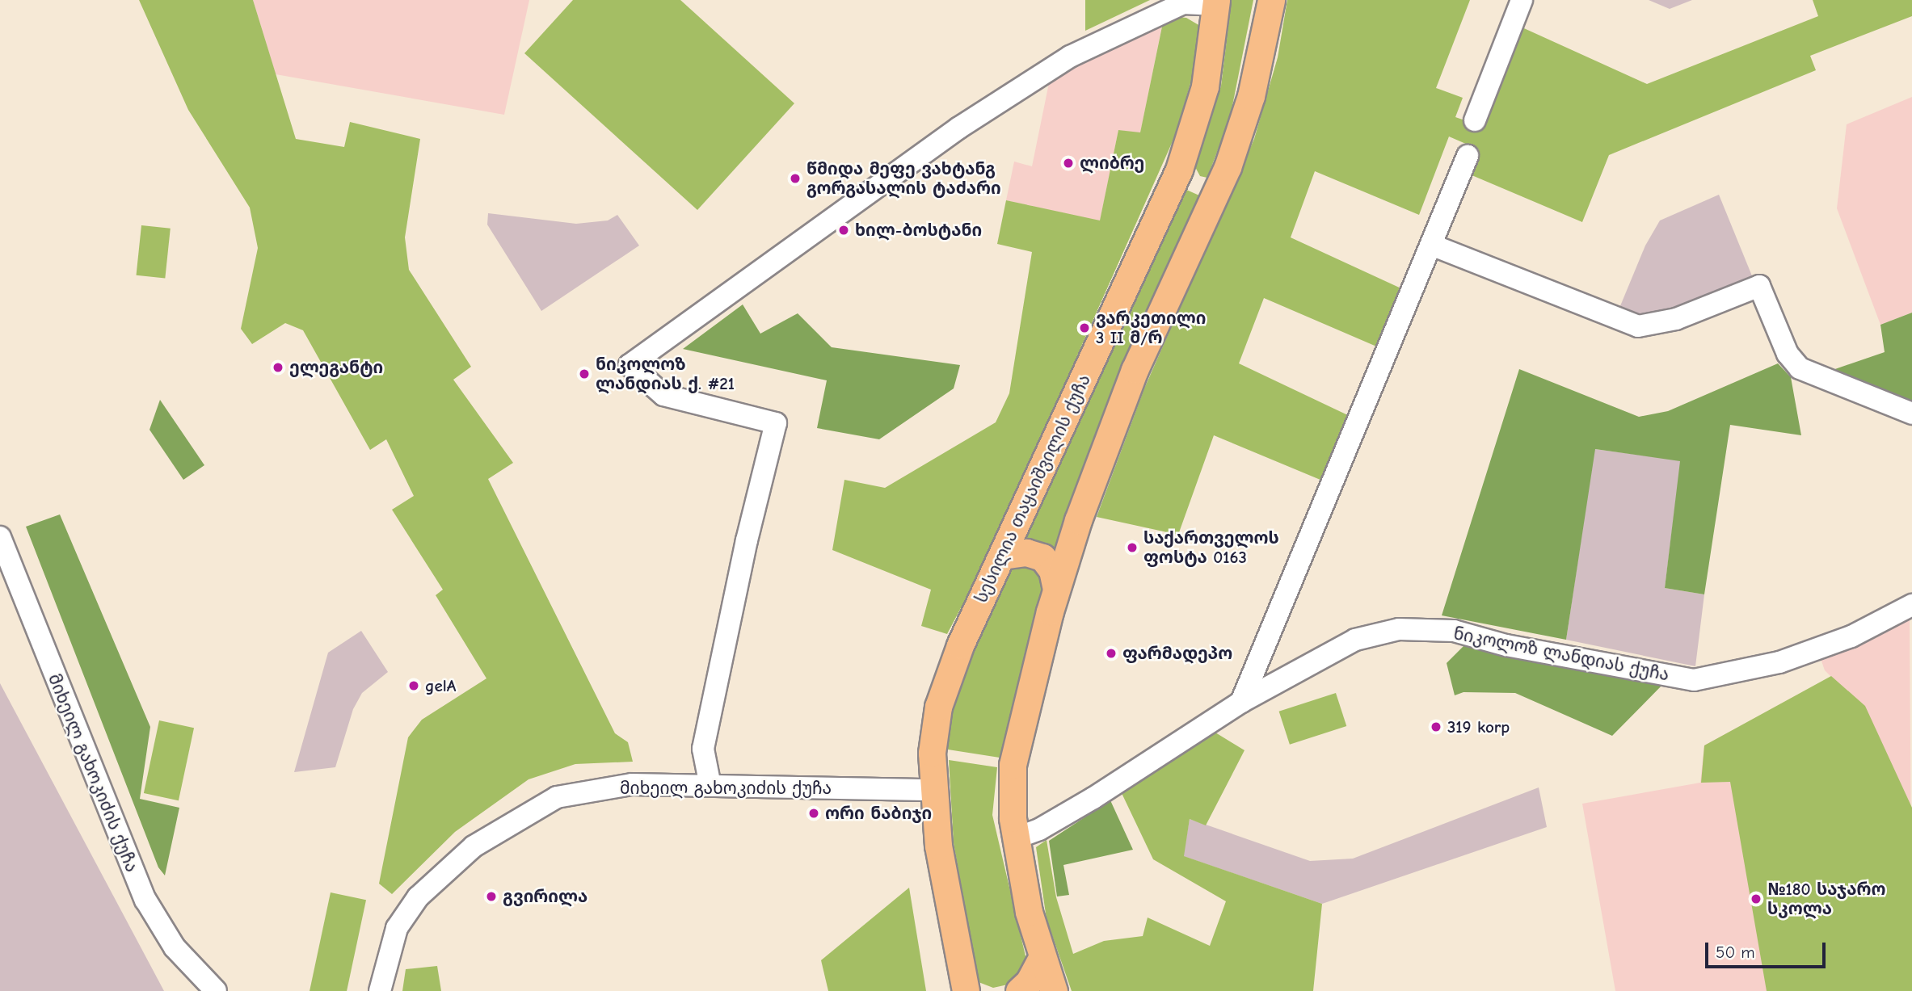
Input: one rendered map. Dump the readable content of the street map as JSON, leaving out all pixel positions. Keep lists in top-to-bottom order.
{
  "streets": {
    "main road": ["სესილია თაყაიშვილის ქუჩა"],
    "street": ["ნიკოლოზ ლანდიას ქუჩა", "მიხეილ გახოკიძის ქუჩა"]
  },
  "crossings": [
    ["სესილია თაყაიშვილის ქუჩა", "მიხეილ გახოკიძის ქუჩა"]
  ],
  "places": [
    "ლიბრე",
    "წმიდა მეფე ვახტანგ გორგასალის ტაძარი",
    "ხილ-ბოსტანი",
    "ვარკეთილი 3 II მ/რ",
    "ელეგანტი",
    "ნიკოლოზ ლანდიას ქ. #21",
    "საქართველოს ფოსტა 0163",
    "ფარმადეპო",
    "gelA",
    "319 korp",
    "ორი ნაბიჯი",
    "გვირილა",
    "№180 საჯარო სკოლა"
  ],
  "scale_bar": "50 m"
}
